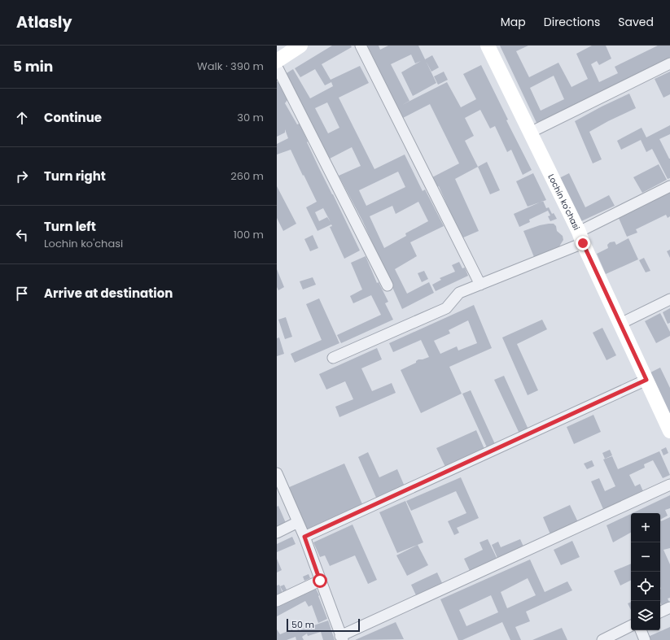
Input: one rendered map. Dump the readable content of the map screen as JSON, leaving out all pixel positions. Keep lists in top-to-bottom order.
{
  "streets": {
    "street": ["Lochin ko'chasi"]
  },
  "scale_bar": "50 m",
  "page": {
    "header": "Atlasly",
    "nav": ["Map", "Directions", "Saved"],
    "heading": ["5 min", "Walk · 390 m"],
    "list": [
      ["Continue", "30 m"],
      ["Turn right", "260 m"],
      ["Turn left", "Lochin ko'chasi", "100 m"],
      "Arrive at destination"
    ],
    "map_buttons": ["+", "−"],
    "scale": "50 m"
  }
}
